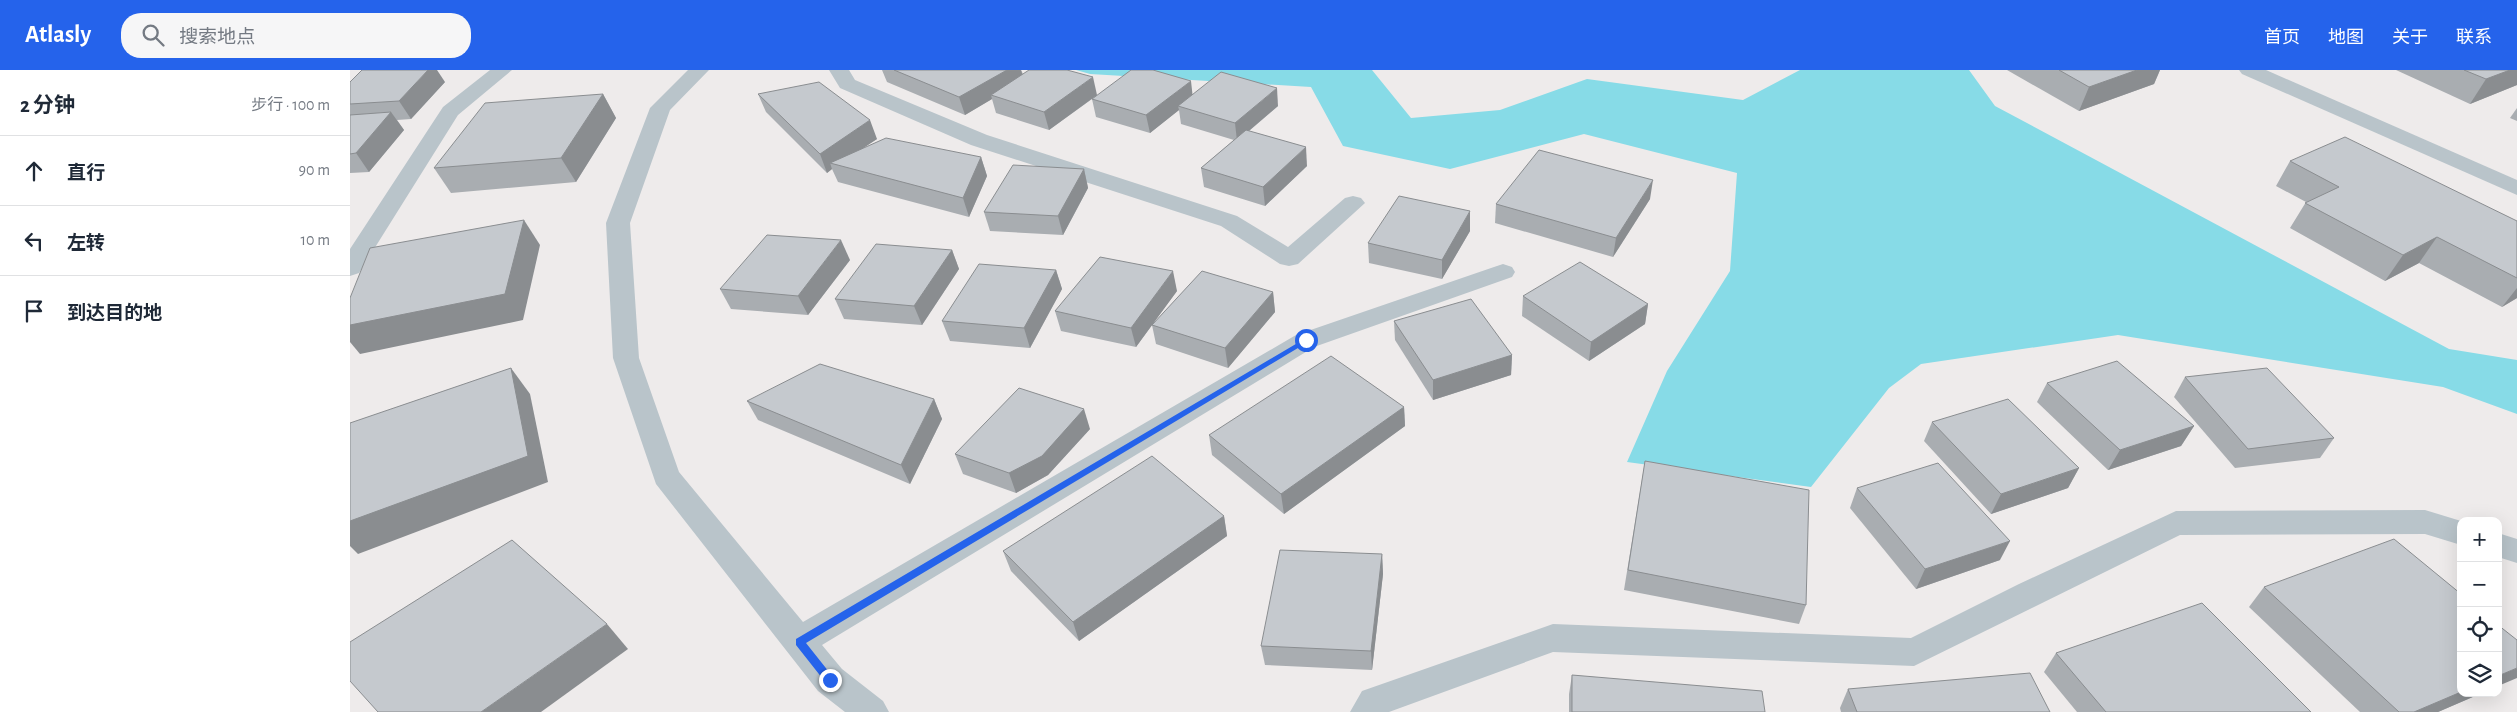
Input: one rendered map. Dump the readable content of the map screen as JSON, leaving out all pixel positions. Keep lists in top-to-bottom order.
{
  "page": {
    "header": "Atlasly",
    "search": "搜索地点",
    "nav": [
      "首页",
      "地图",
      "关于",
      "联系"
    ],
    "heading": ["2 分钟", "步行 · 100 m"],
    "list": [
      ["直行", "90 m"],
      ["左转", "10 m"],
      "到达目的地"
    ],
    "map_buttons": ["+", "−"]
  }
}
